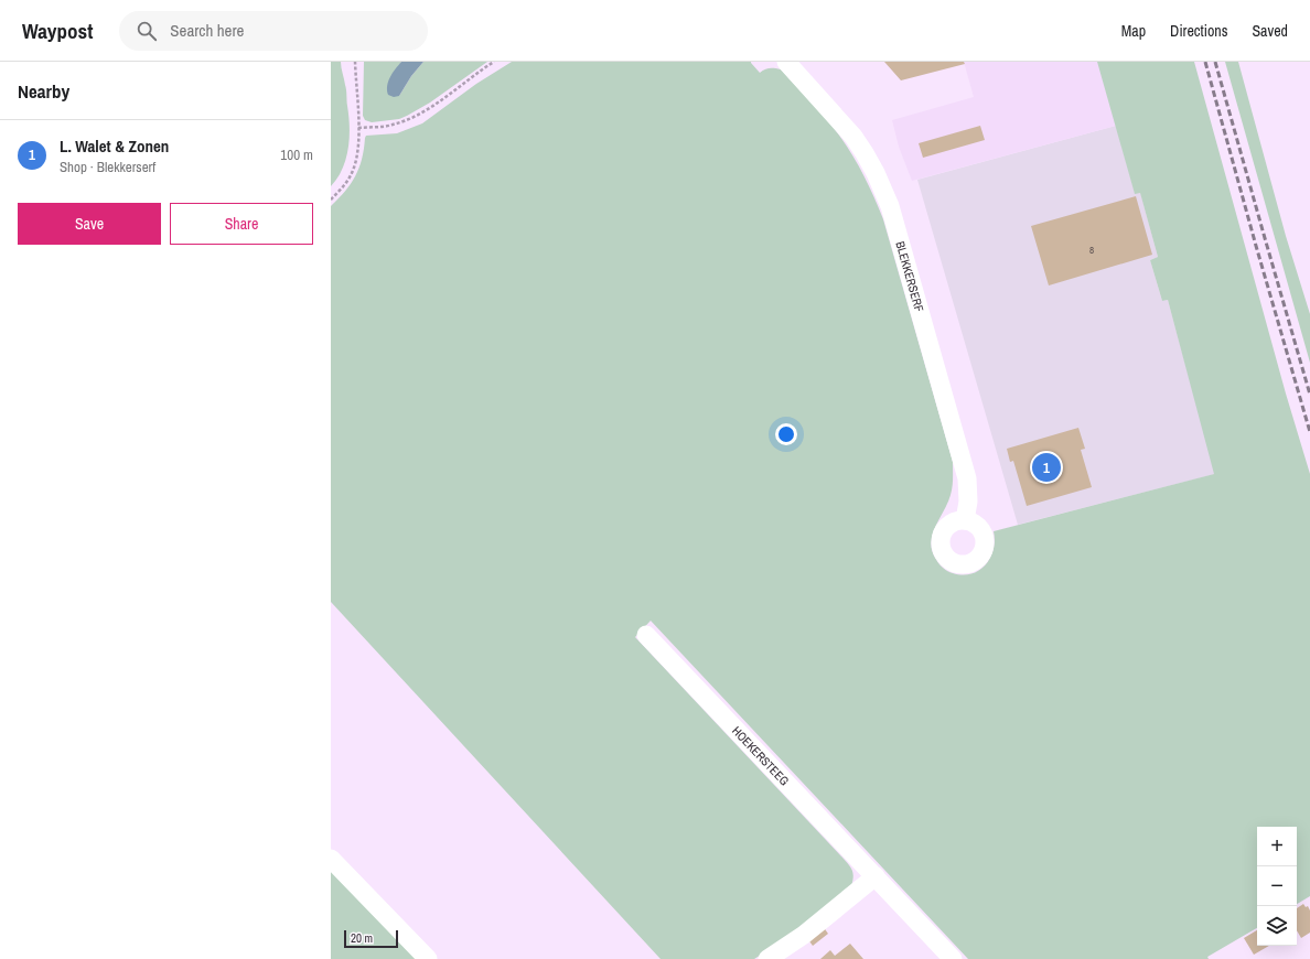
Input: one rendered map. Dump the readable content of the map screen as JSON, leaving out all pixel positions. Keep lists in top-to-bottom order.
{
  "streets": {
    "street": ["BLEKKERSERF", "HOEKERSTEEG"]
  },
  "house_numbers": ["8"],
  "scale_bar": "20 m",
  "page": {
    "header": "Waypost",
    "search": "Search here",
    "nav": ["Map", "Directions", "Saved"],
    "heading": "Nearby",
    "list": [
      {
        "mark": "1",
        "name": "L. Walet & Zonen",
        "note": "Shop · Blekkerserf",
        "value": "100 m"
      }
    ],
    "buttons": ["Save", "Share"],
    "pins": "1",
    "map_buttons": ["+", "−"],
    "scale": "20 m"
  }
}
